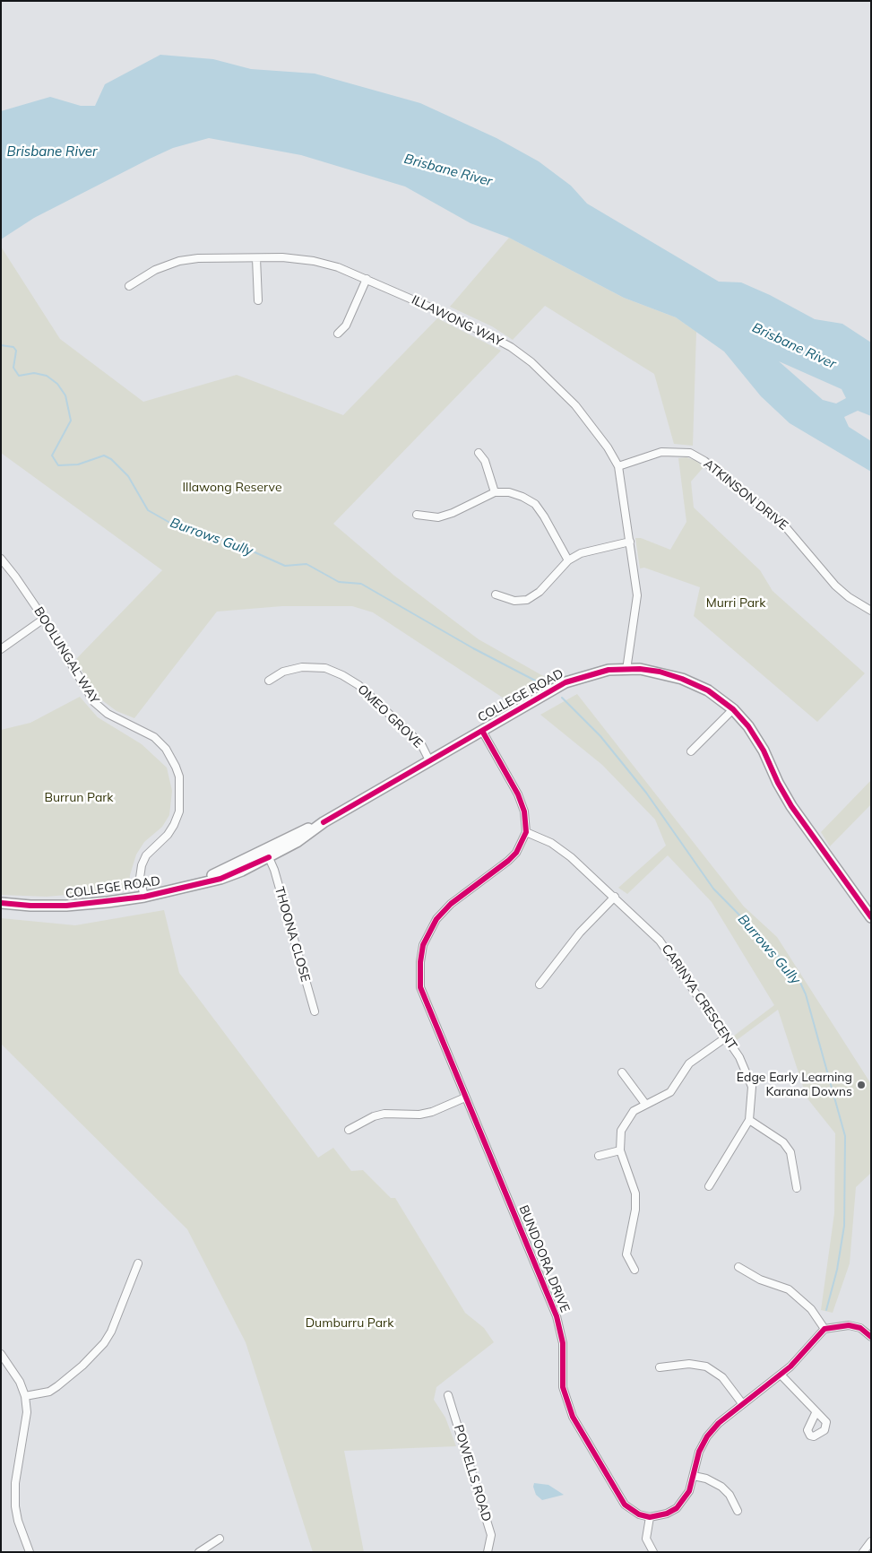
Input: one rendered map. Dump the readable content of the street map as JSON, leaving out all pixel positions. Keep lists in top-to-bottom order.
{
  "streets": {
    "main road": ["COLLEGE ROAD"],
    "street": [
      "ILLAWONG WAY",
      "ATKINSON DRIVE",
      "BOOLUNGAL WAY",
      "OMEO GROVE",
      "THOONA CLOSE",
      "CARINYA CRESCENT",
      "BUNDOORA DRIVE",
      "POWELLS ROAD"
    ]
  },
  "crossings": [
    ["ILLAWONG WAY", "ATKINSON DRIVE"],
    ["ILLAWONG WAY", "COLLEGE ROAD"],
    ["BOOLUNGAL WAY", "COLLEGE ROAD"],
    ["COLLEGE ROAD", "OMEO GROVE"],
    ["COLLEGE ROAD", "THOONA CLOSE"],
    ["CARINYA CRESCENT", "BUNDOORA DRIVE"]
  ],
  "water": ["Brisbane River", "Burrows Gully"],
  "parks": [
    "Illawong Reserve",
    "Murri Park",
    "Burrun Park",
    "Dumburru Park"
  ],
  "places": ["Edge Early Learning Karana Downs"]
}
